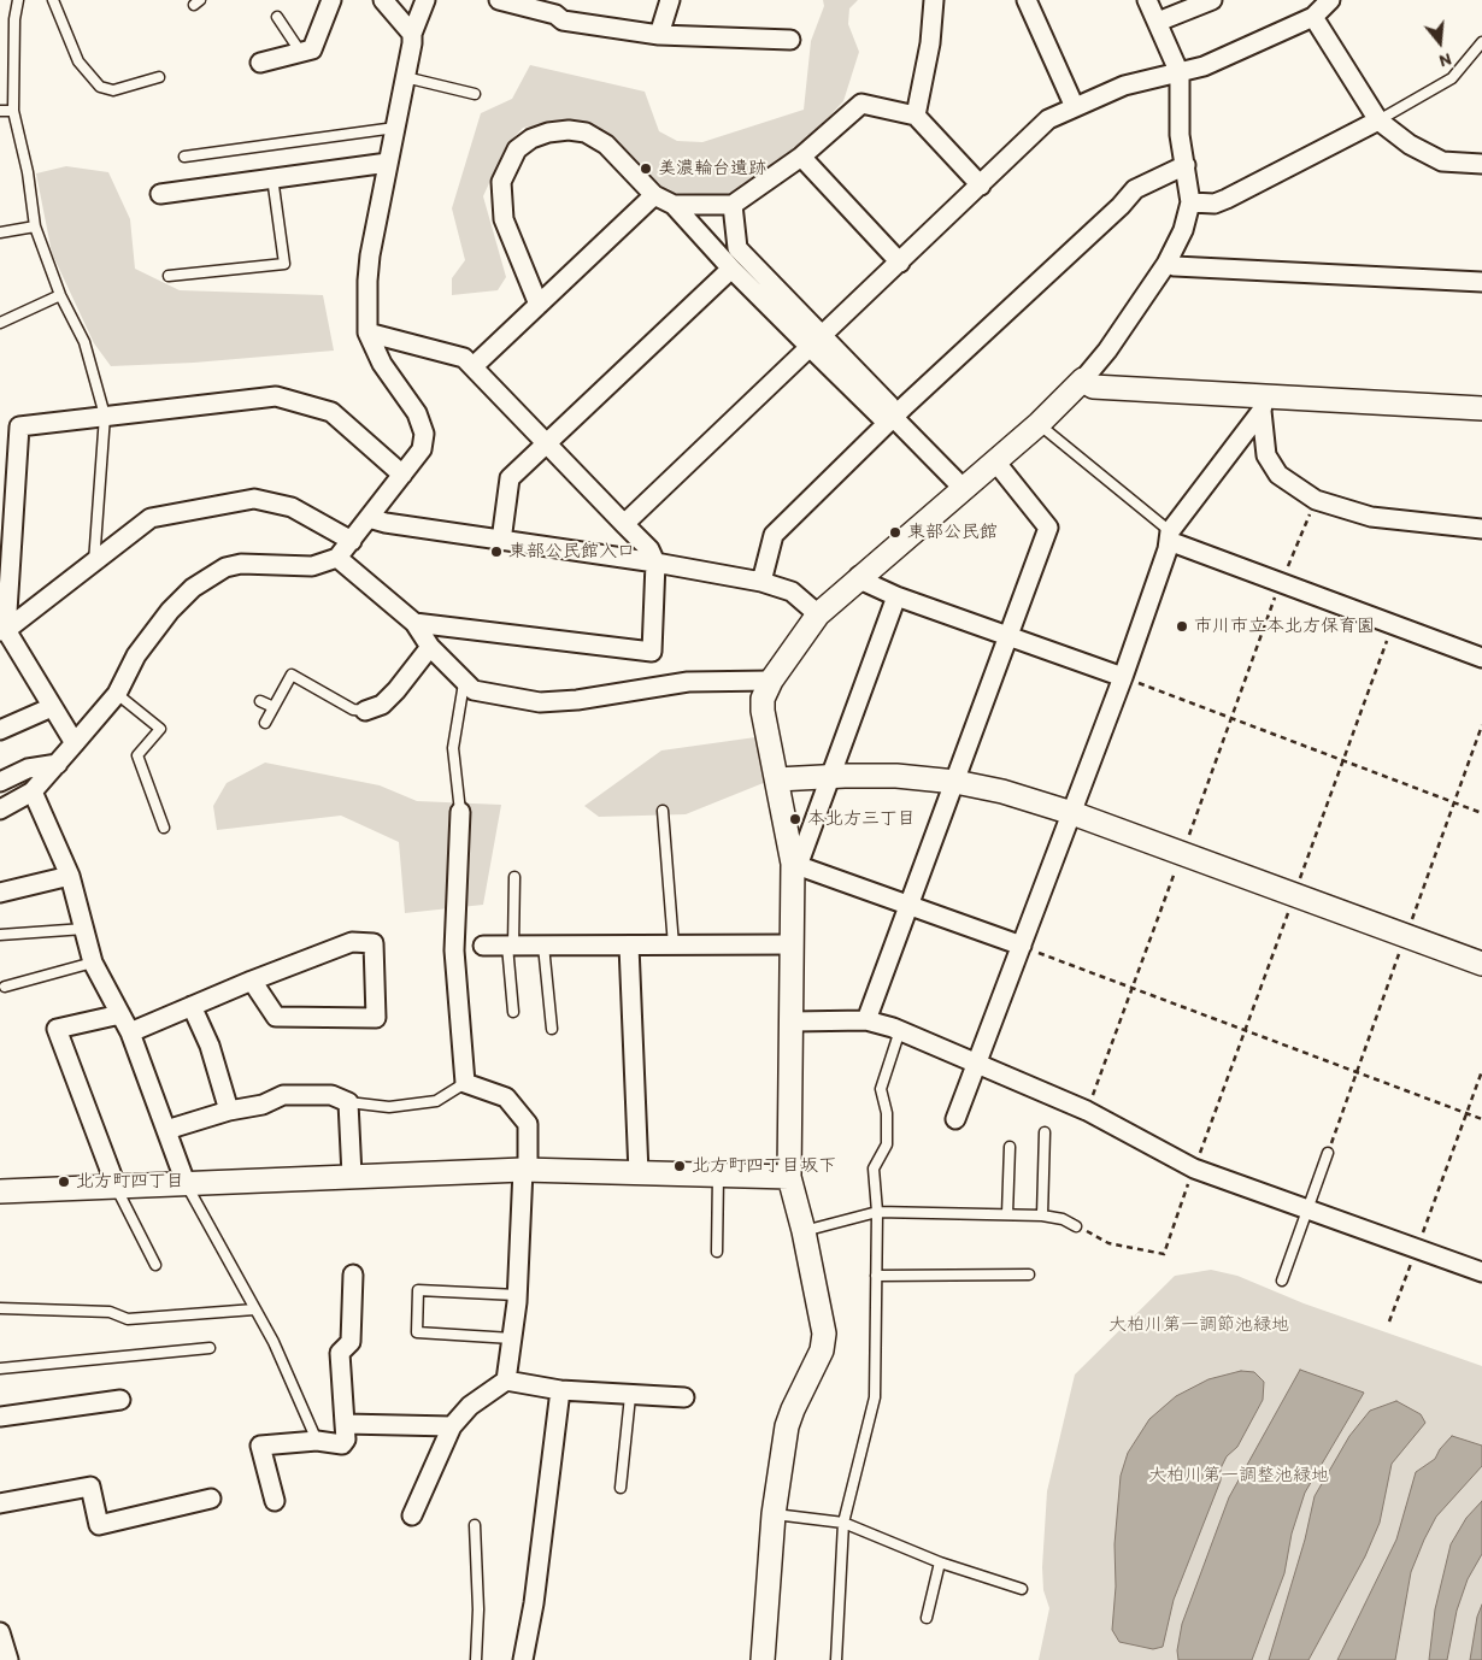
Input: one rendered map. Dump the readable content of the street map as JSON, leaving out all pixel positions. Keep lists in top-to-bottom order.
{
  "parks": ["大柏川第一調節池緑地", "大柏川第一調整池緑地"],
  "places": [
    "美濃輪台遺跡",
    "東部公民館",
    "東部公民館入口",
    "市川市立本北方保育園",
    "本北方三丁目",
    "北方町四丁目坂下",
    "北方町四丁目"
  ],
  "north": "bottom"
}
